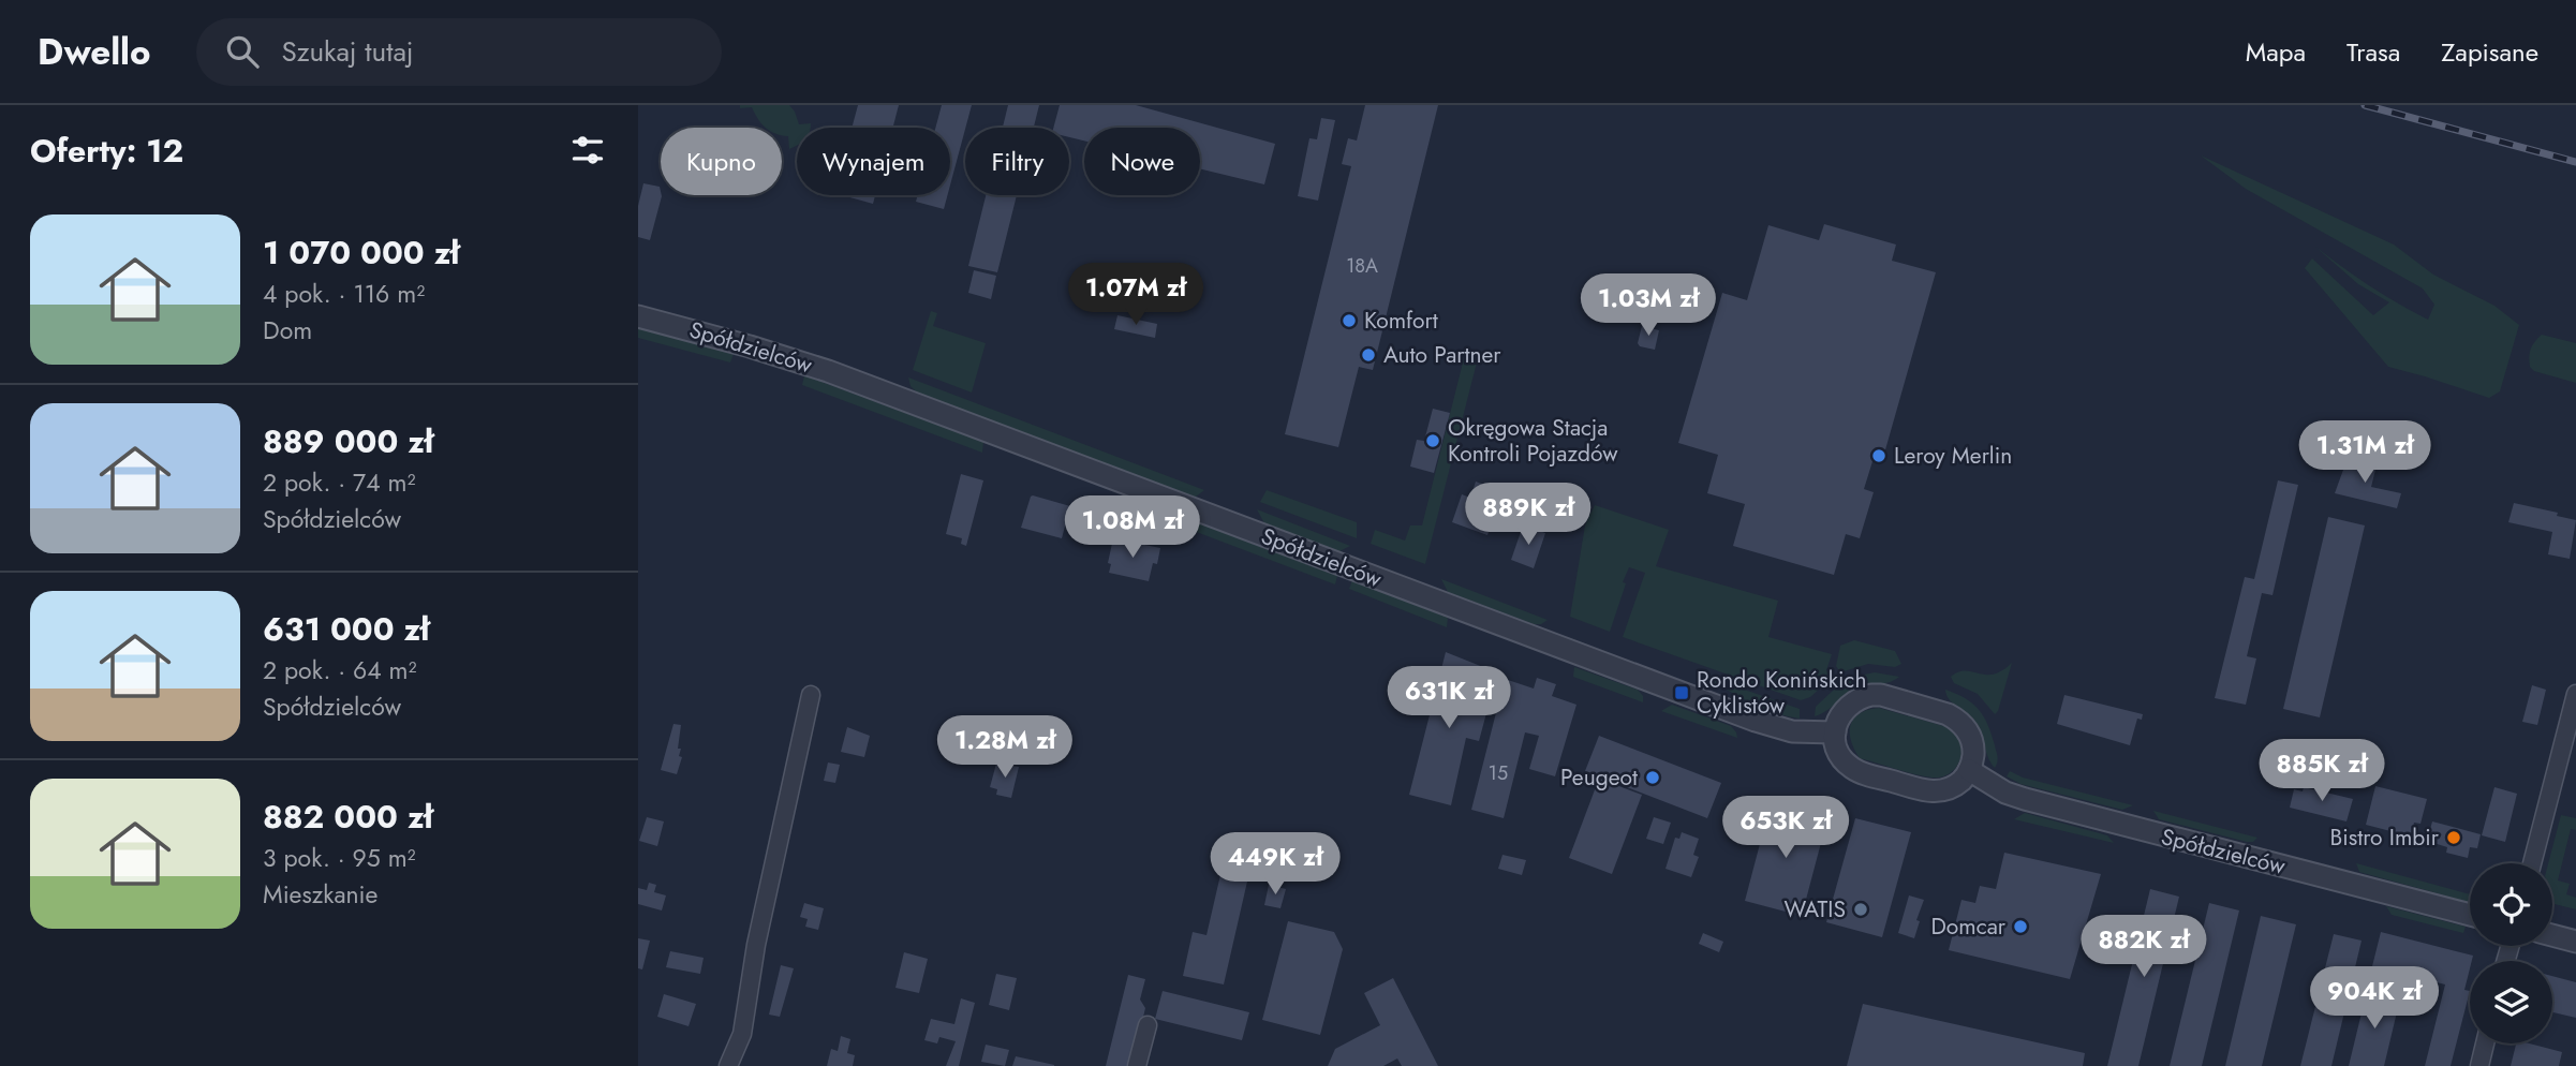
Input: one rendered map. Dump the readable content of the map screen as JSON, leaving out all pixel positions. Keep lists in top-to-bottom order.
{
  "streets": {
    "street": ["Spółdzielców"]
  },
  "places": {
    "other": [
      "Komfort",
      "Auto Partner",
      "Okręgowa Stacja Kontroli Pojazdów",
      "Leroy Merlin",
      "Peugeot",
      "Bistro Imbir",
      "WATIS",
      "Domcar"
    ],
    "transit": ["Rondo Konińskich Cyklistów"]
  },
  "house_numbers": ["18A", "15"],
  "page": {
    "header": "Dwello",
    "search": "Szukaj tutaj",
    "nav": ["Mapa", "Trasa", "Zapisane"],
    "heading": "Oferty: 12",
    "chip": [
      "Kupno",
      "Wynajem",
      "Filtry",
      "Nowe"
    ],
    "list": [
      {
        "name": "1 070 000 zł",
        "note": "4 pok. · 116 m² · Dom"
      },
      {
        "name": "889 000 zł",
        "note": "2 pok. · 74 m² · Spółdzielców"
      },
      {
        "name": "631 000 zł",
        "note": "2 pok. · 64 m² · Spółdzielców"
      },
      {
        "name": "882 000 zł",
        "note": "3 pok. · 95 m² · Mieszkanie"
      }
    ],
    "price": [
      "1.07M zł",
      "1.03M zł",
      "1.31M zł",
      "889K zł",
      "1.08M zł",
      "631K zł",
      "1.28M zł",
      "885K zł",
      "653K zł",
      "449K zł",
      "882K zł",
      "904K zł"
    ]
  }
}
